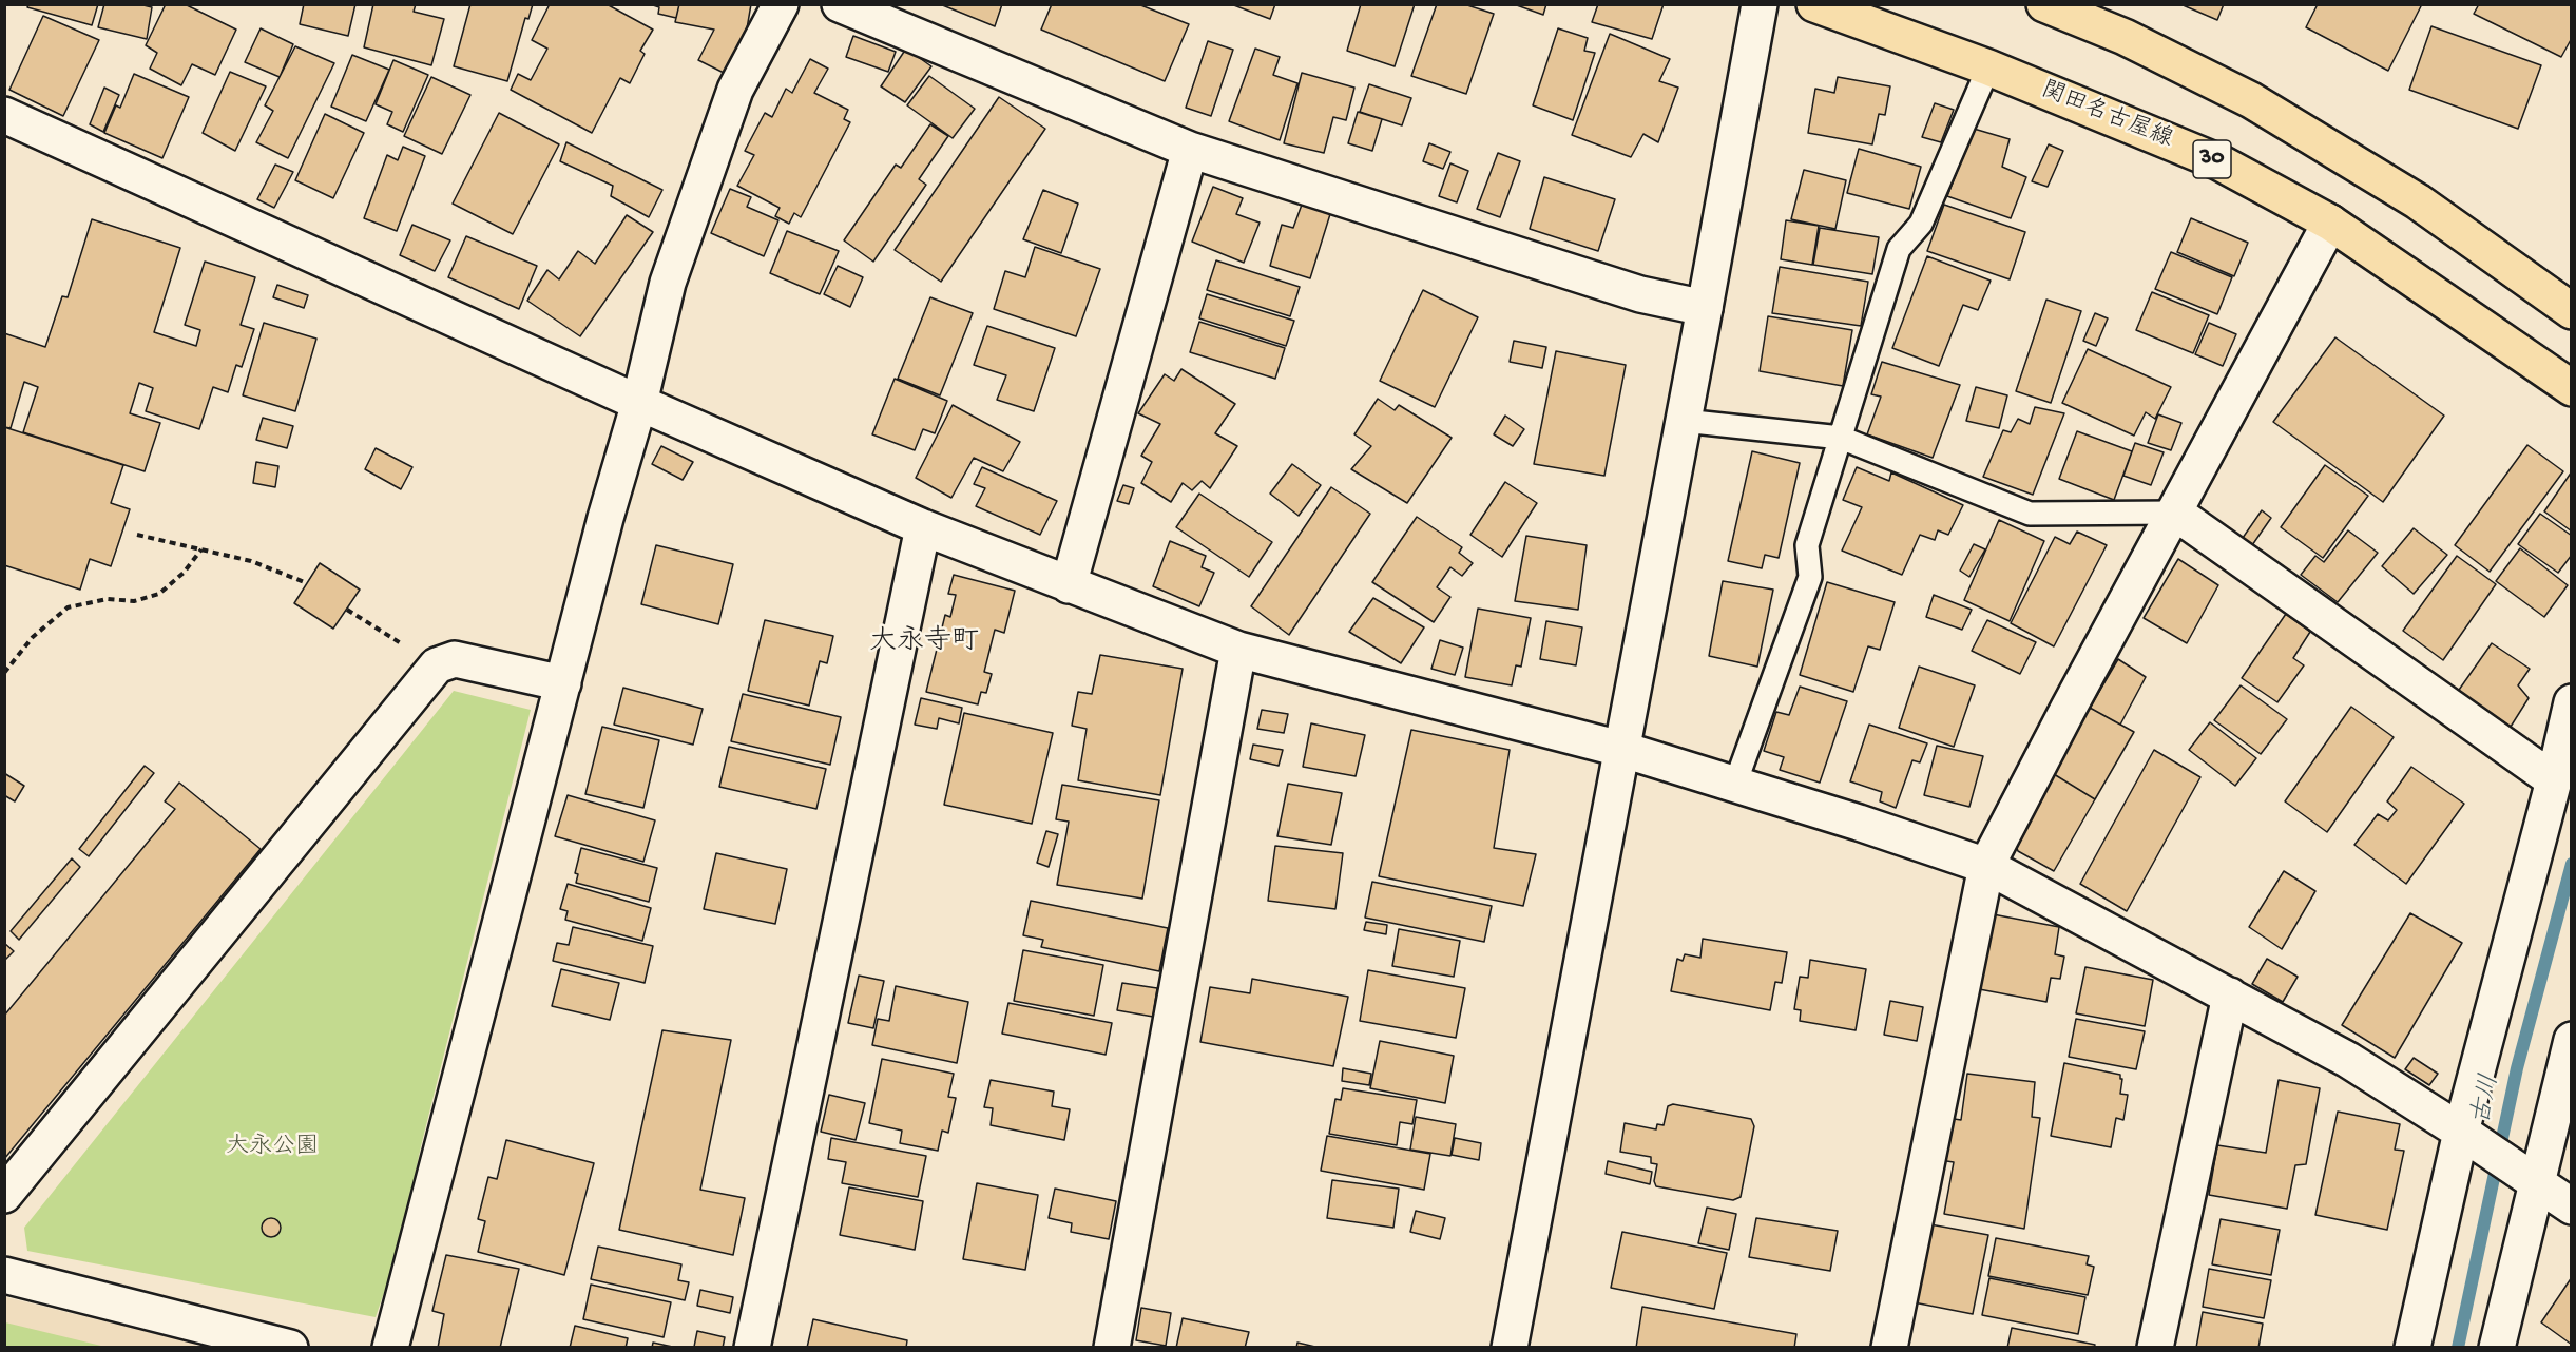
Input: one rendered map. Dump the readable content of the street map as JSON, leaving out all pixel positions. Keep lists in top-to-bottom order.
{
  "streets": {
    "main road": ["関田名古屋線", "30"]
  },
  "districts": ["大永寺町"],
  "water": ["古川"],
  "parks": ["大永公園"]
}
